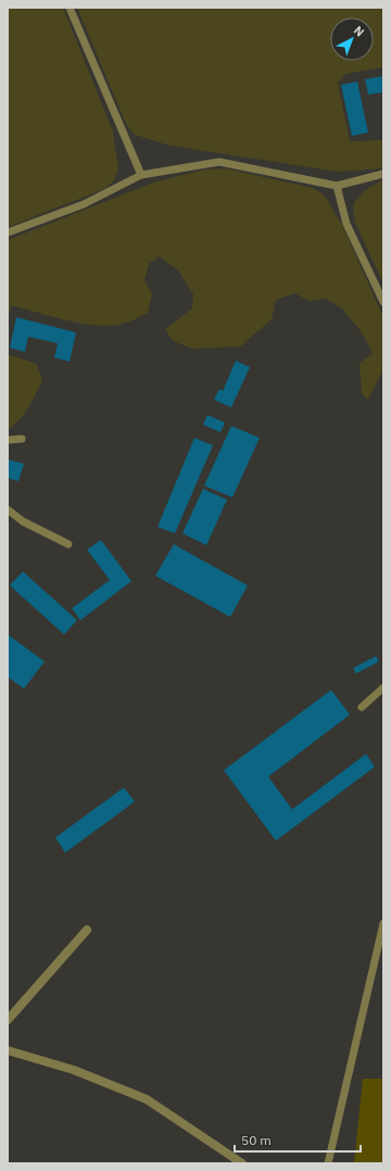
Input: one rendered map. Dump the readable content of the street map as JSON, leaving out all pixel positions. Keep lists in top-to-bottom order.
{
  "scale_bar": "50 m",
  "north": "top right"
}
